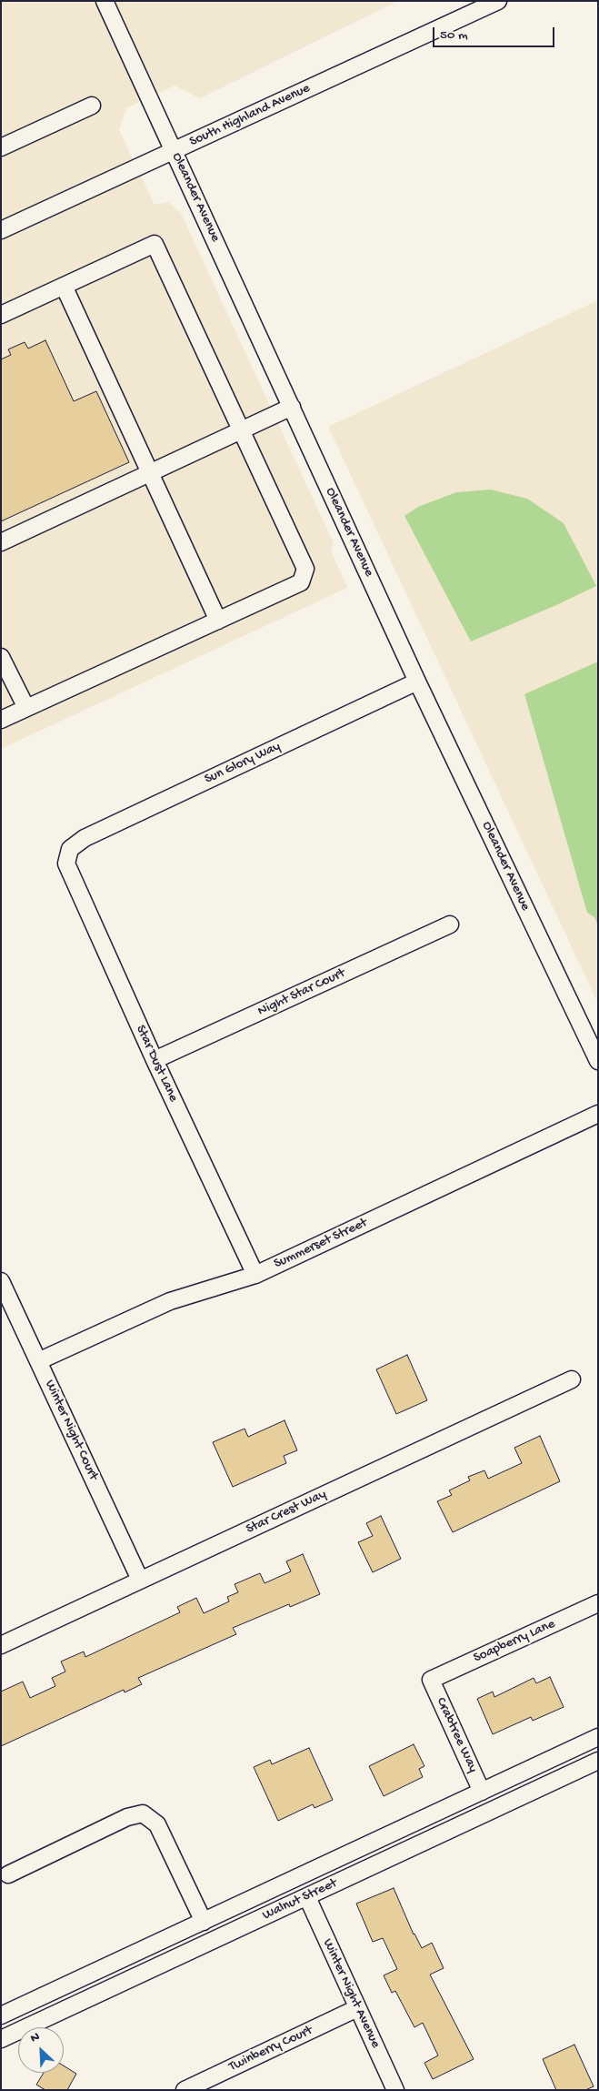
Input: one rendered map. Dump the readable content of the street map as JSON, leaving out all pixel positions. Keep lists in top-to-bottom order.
{
  "streets": {
    "street": [
      "South Highland Avenue",
      "Oleander Avenue",
      "Sun Glory Way",
      "Night Star Court",
      "Star Dust Lane",
      "Summerset Street",
      "Winter Night Court",
      "Star Crest Way",
      "Soapberry Lane",
      "Crabtree Way",
      "Walnut Street",
      "Winter Night Avenue",
      "Twinberry Court"
    ]
  },
  "crossings": [
    ["South Highland Avenue", "Oleander Avenue"],
    ["Oleander Avenue", "Sun Glory Way"],
    ["Sun Glory Way", "Star Dust Lane"],
    ["Night Star Court", "Star Dust Lane"],
    ["Star Dust Lane", "Summerset Street"],
    ["Summerset Street", "Winter Night Court"],
    ["Winter Night Court", "Star Crest Way"],
    ["Soapberry Lane", "Crabtree Way"],
    ["Crabtree Way", "Walnut Street"],
    ["Walnut Street", "Winter Night Avenue"],
    ["Winter Night Avenue", "Twinberry Court"]
  ],
  "scale_bar": "50 m",
  "north": "top left"
}
